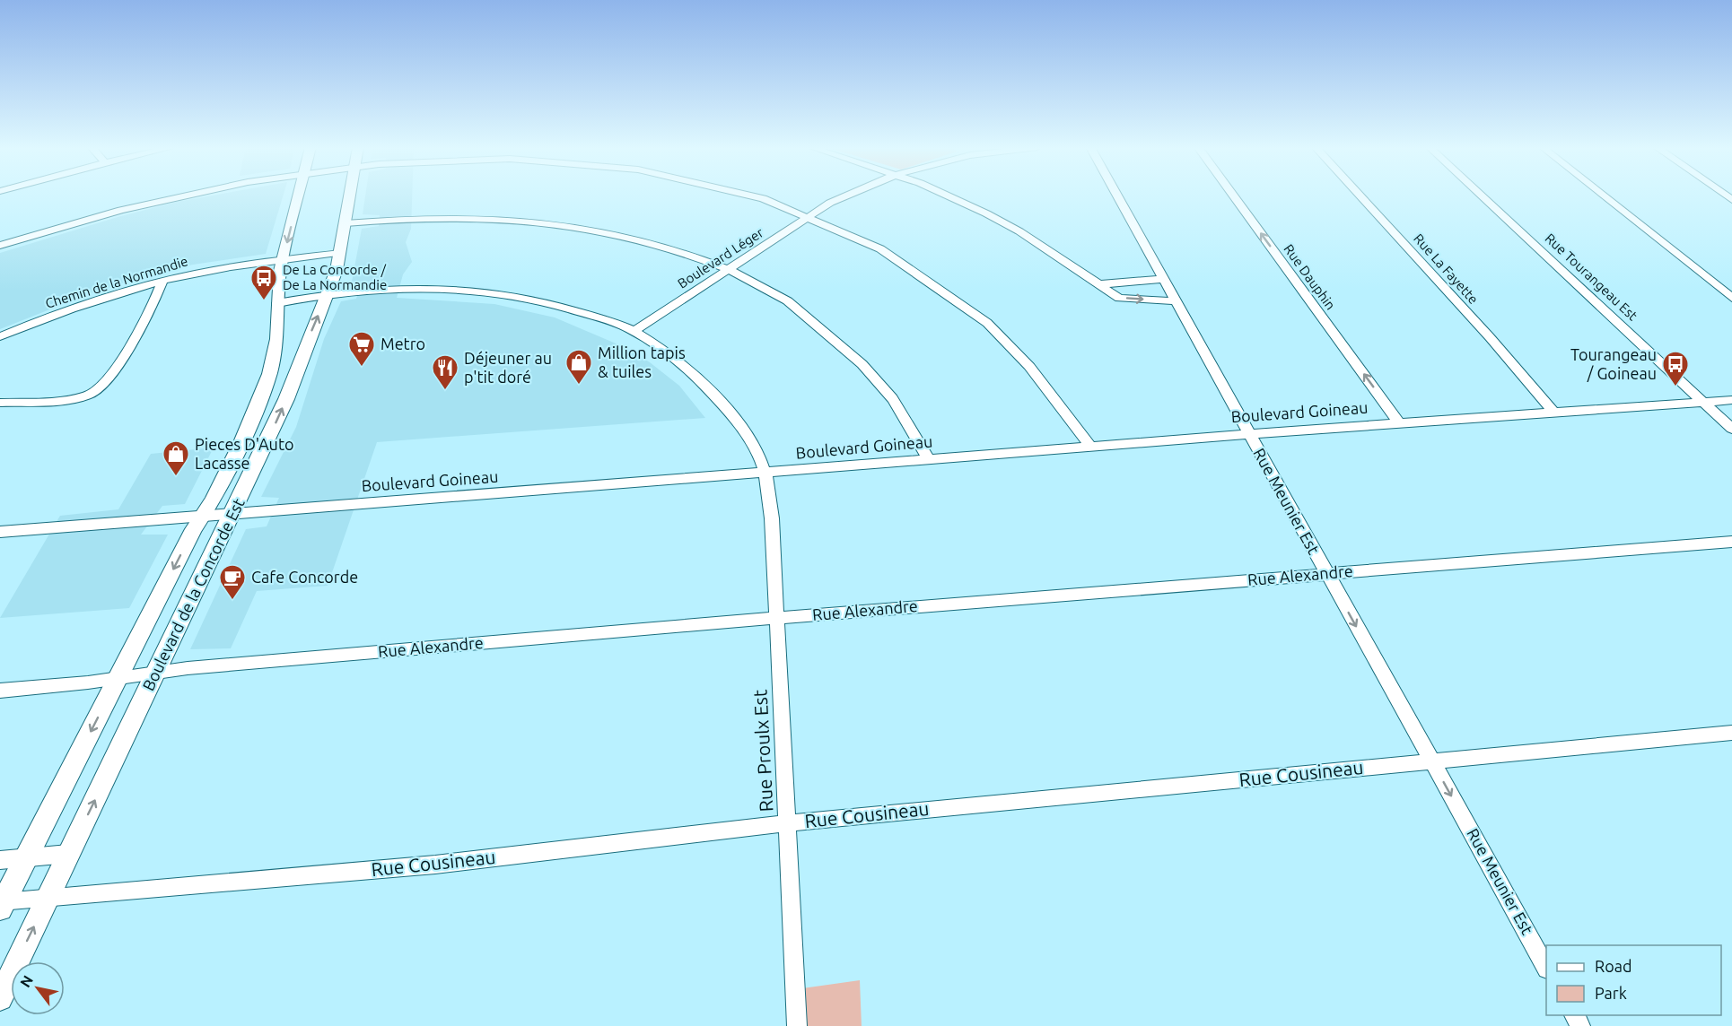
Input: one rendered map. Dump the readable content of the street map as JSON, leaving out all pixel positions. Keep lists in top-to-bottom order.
{
  "streets": {
    "street": [
      "Boulevard Léger",
      "Rue La Fayette",
      "Rue Dauphin",
      "Rue Tourangeau Est",
      "Chemin de la Normandie",
      "Boulevard Goineau",
      "Rue Meunier Est",
      "Rue Alexandre",
      "Boulevard de la Concorde Est",
      "Rue Proulx Est",
      "Rue Cousineau"
    ]
  },
  "crossings": [
    ["Rue La Fayette", "Boulevard Goineau"],
    ["Rue Dauphin", "Boulevard Goineau"],
    ["Rue Tourangeau Est", "Boulevard Goineau"],
    ["Chemin de la Normandie", "Boulevard de la Concorde Est"],
    ["Boulevard Goineau", "Rue Meunier Est"],
    ["Boulevard Goineau", "Boulevard de la Concorde Est"],
    ["Boulevard Goineau", "Rue Proulx Est"],
    ["Rue Meunier Est", "Rue Alexandre"],
    ["Rue Meunier Est", "Rue Cousineau"],
    ["Rue Alexandre", "Boulevard de la Concorde Est"],
    ["Rue Alexandre", "Rue Proulx Est"],
    ["Boulevard de la Concorde Est", "Rue Cousineau"],
    ["Rue Proulx Est", "Rue Cousineau"]
  ],
  "one_way": ["Rue Dauphin", "Rue Meunier Est"],
  "places": {
    "bus stop": ["De La Concorde / De La Normandie", "Tourangeau / Goineau"],
    "supermarket": ["Metro"],
    "shop": ["Million tapis & tuiles", "Pieces D'Auto Lacasse"],
    "restaurant": ["Déjeuner au p'tit doré"],
    "cafe": ["Cafe Concorde"]
  },
  "legend": ["Road", "Park"],
  "north": "top left"
}
